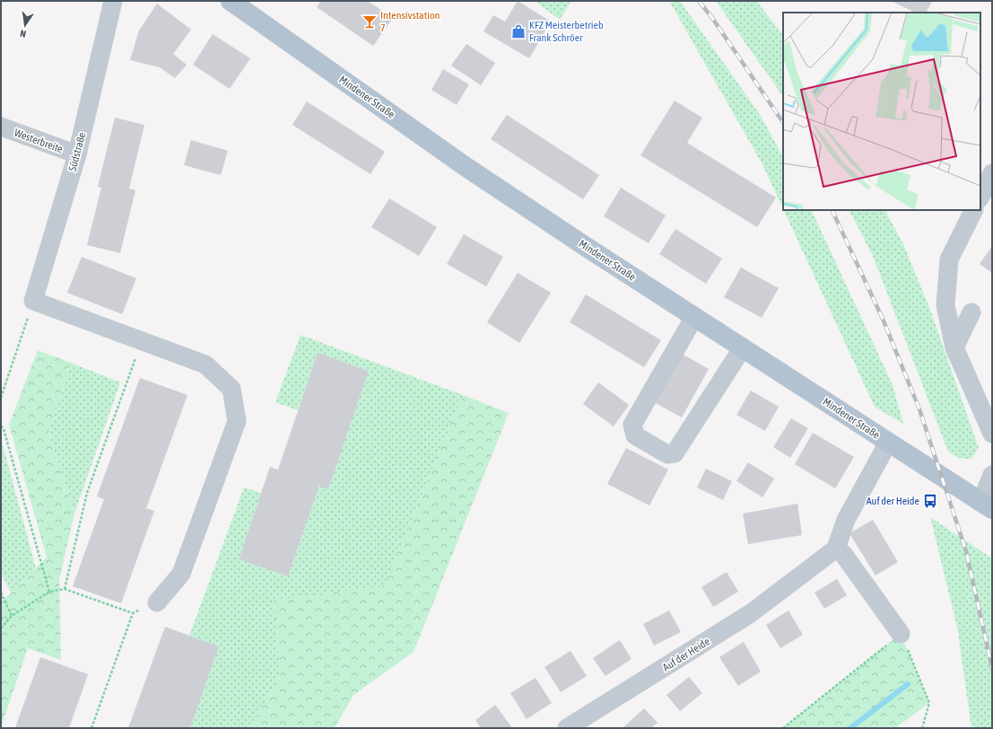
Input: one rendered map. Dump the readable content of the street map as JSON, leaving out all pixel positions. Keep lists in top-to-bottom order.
{
  "streets": {
    "main road": ["Mindener Straße"],
    "street": ["Westerbreite", "Südstraße", "Auf der Heide"]
  },
  "crossings": [
    ["Westerbreite", "Südstraße"]
  ],
  "places": {
    "bar": ["Intensivstation 7"],
    "shop": ["KFZ Meisterbetrieb Frank Schröer"],
    "bus stop": ["Auf der Heide"]
  },
  "north": "bottom"
}
